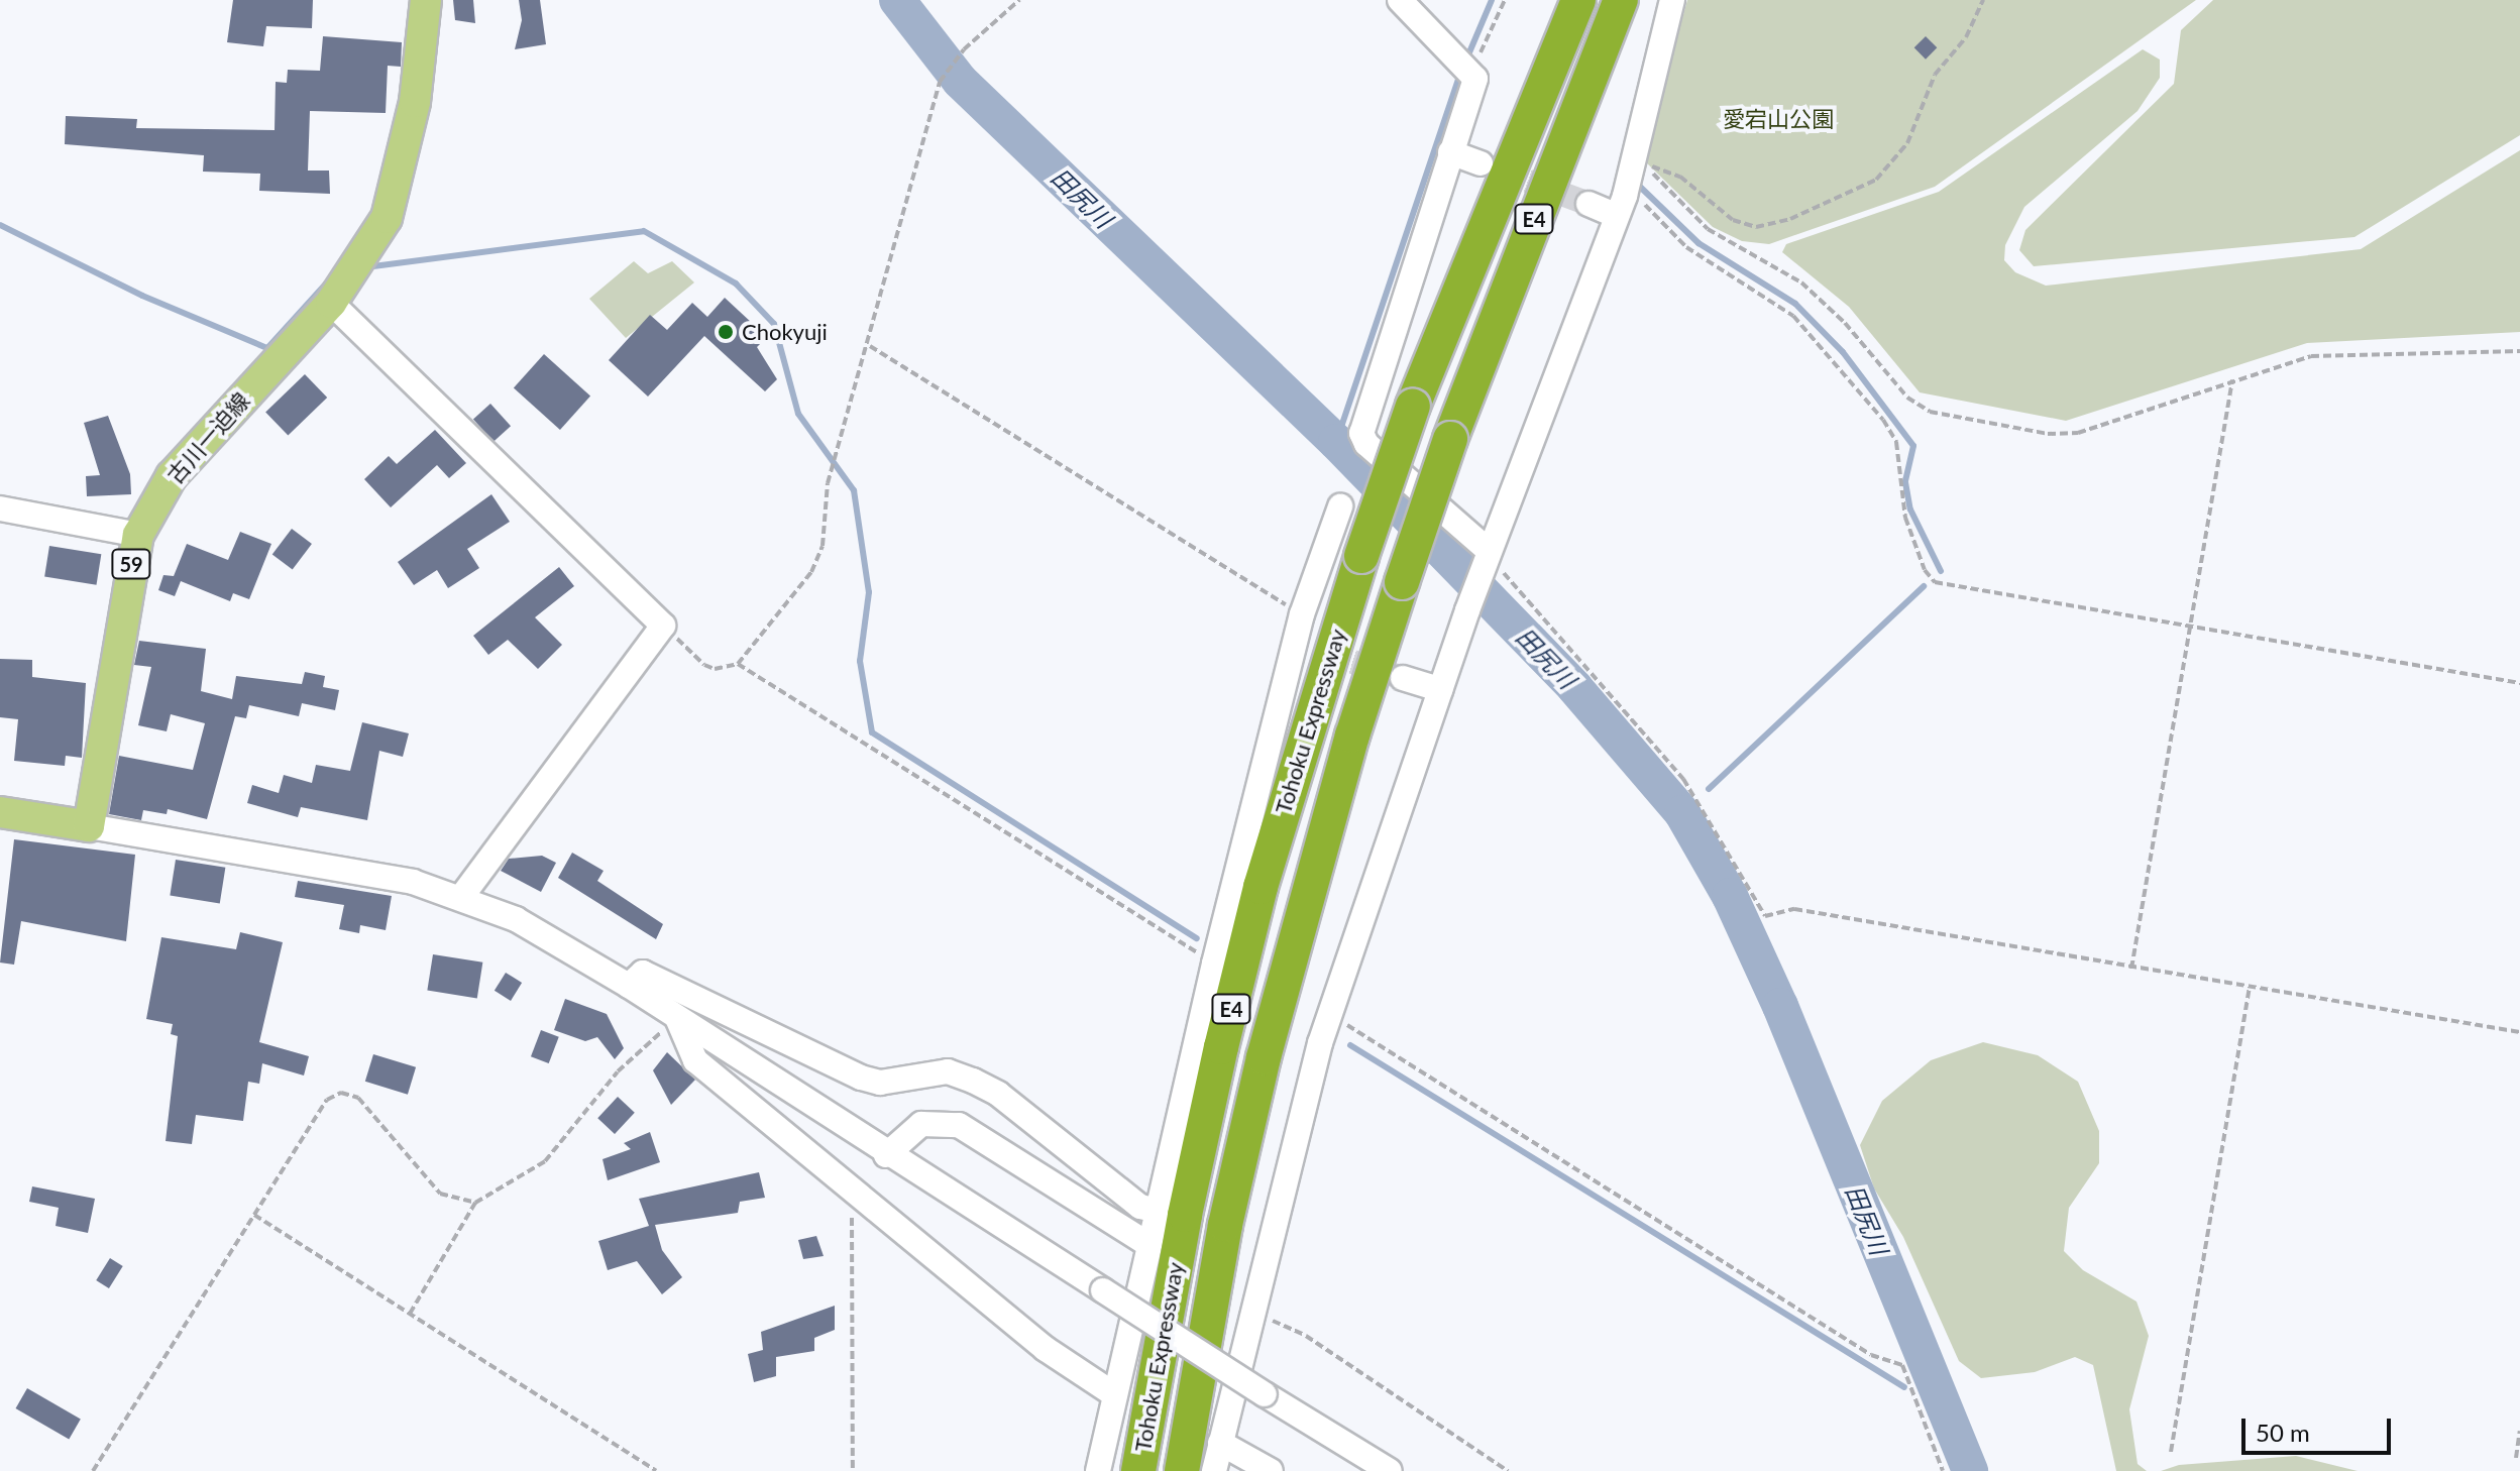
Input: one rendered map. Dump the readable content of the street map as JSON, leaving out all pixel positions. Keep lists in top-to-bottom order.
{
  "streets": {
    "highway": ["E4", "Tohoku Expressway"],
    "main road": ["古川一迫線", "59"]
  },
  "water": ["田尻川"],
  "parks": ["愛宕山公園"],
  "places": ["Chokyuji"],
  "scale_bar": "50 m"
}
